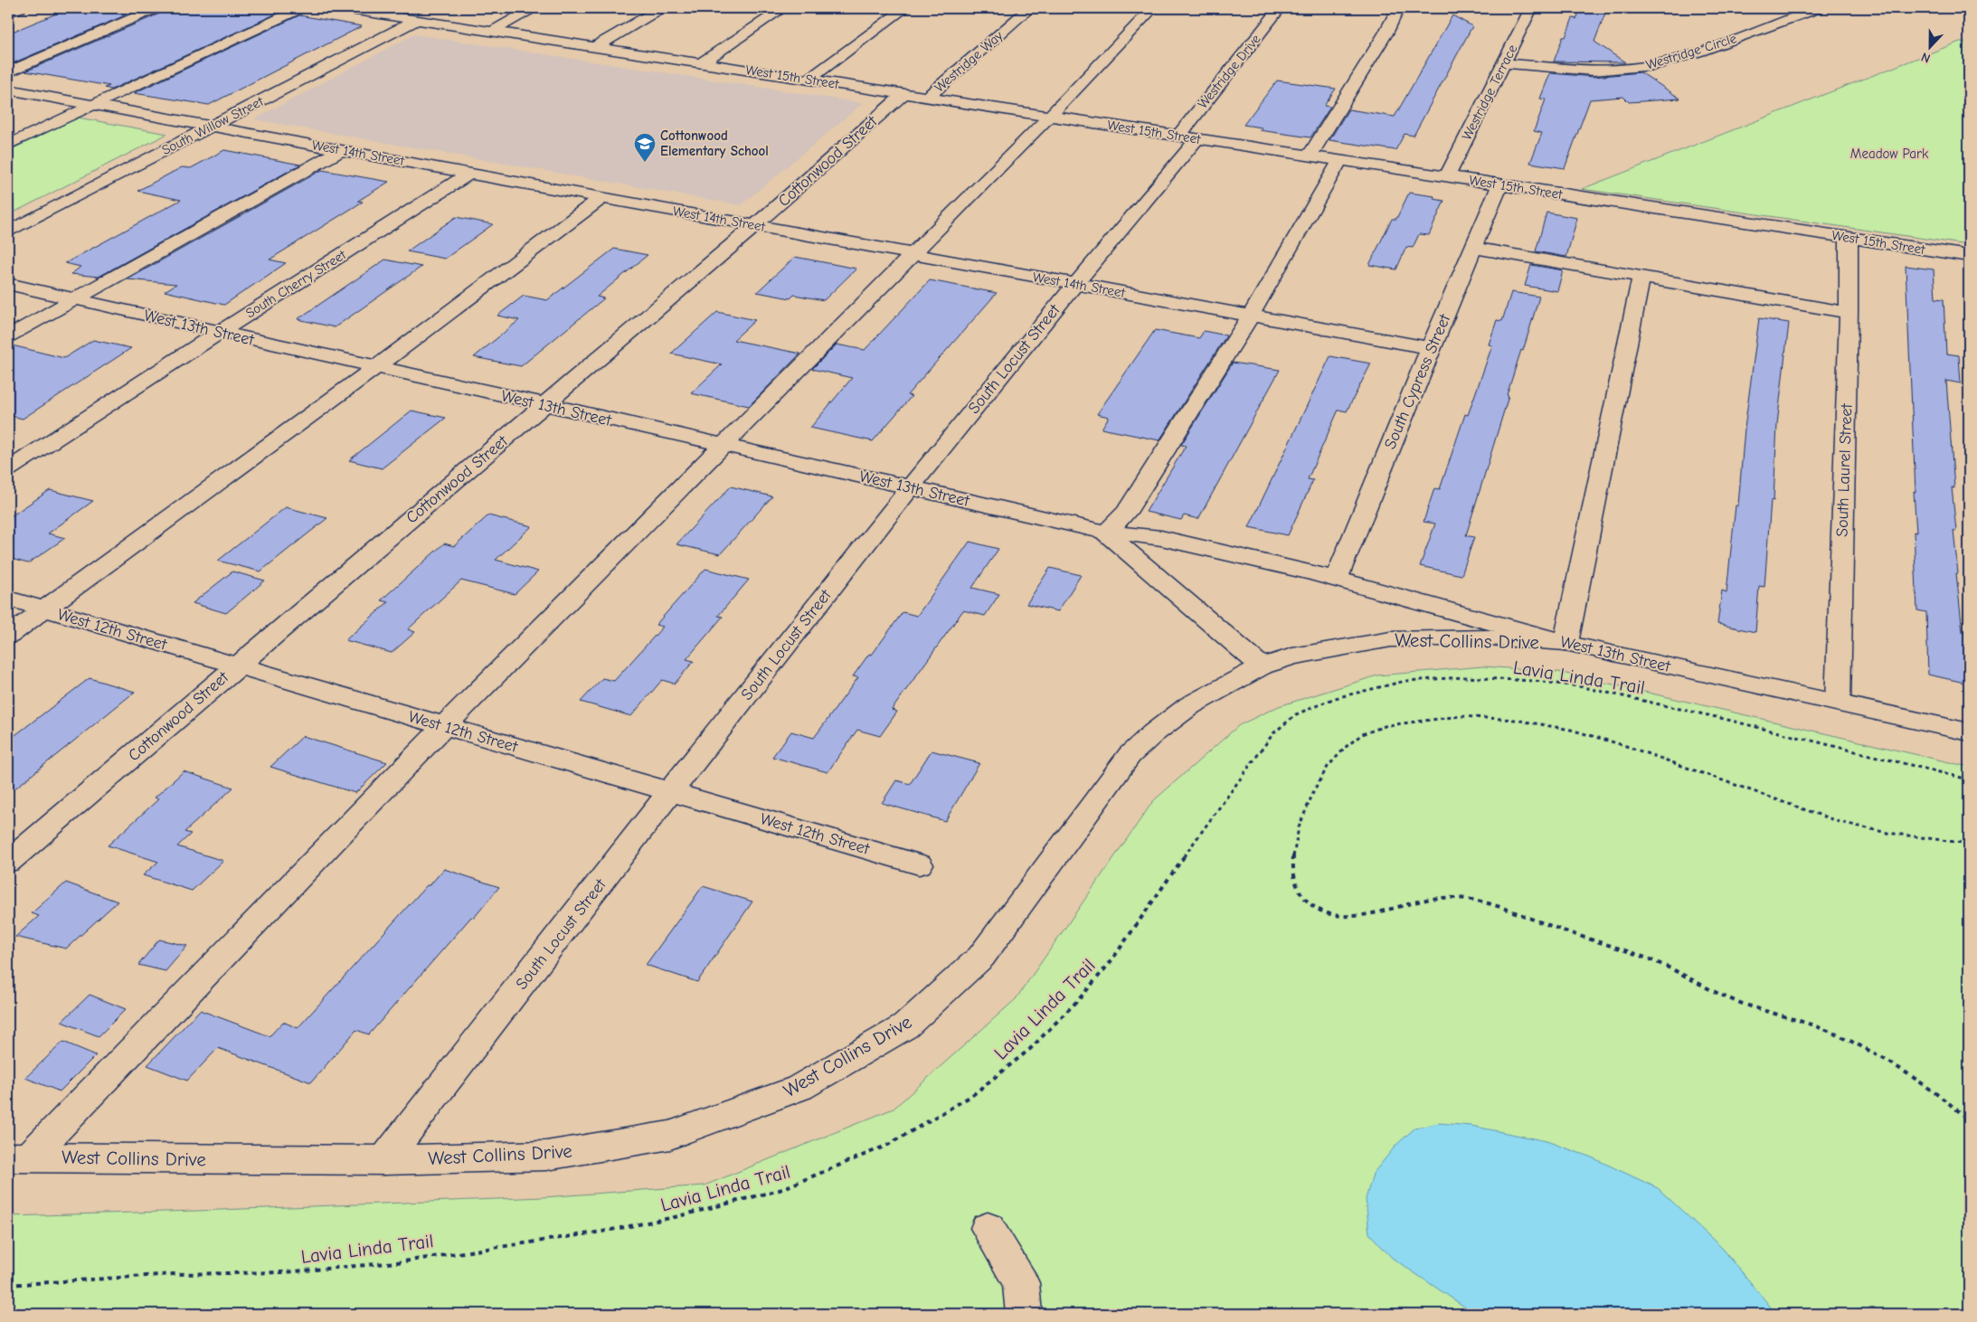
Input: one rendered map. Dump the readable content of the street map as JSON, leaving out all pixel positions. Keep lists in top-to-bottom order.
{
  "streets": {
    "street": [
      "Westridge Circle",
      "Westridge Way",
      "Westridge Drive",
      "West 15th Street",
      "Westridge Terrace",
      "South Willow Street",
      "West 14th Street",
      "Cottonwood Street",
      "South Cherry Street",
      "West 13th Street",
      "South Locust Street",
      "South Cypress Street",
      "South Laurel Street",
      "West 12th Street",
      "West Collins Drive"
    ],
    "path": ["Lavia Linda Trail"]
  },
  "crossings": [
    ["Westridge Circle", "Westridge Terrace"],
    ["Westridge Way", "West 15th Street"],
    ["Westridge Drive", "West 15th Street"],
    ["Westridge Drive", "South Locust Street"],
    ["West 15th Street", "Westridge Terrace"],
    ["West 15th Street", "South Willow Street"],
    ["West 15th Street", "Cottonwood Street"],
    ["West 15th Street", "South Locust Street"],
    ["West 15th Street", "South Cypress Street"],
    ["West 15th Street", "South Laurel Street"],
    ["South Willow Street", "West 14th Street"],
    ["West 14th Street", "Cottonwood Street"],
    ["West 14th Street", "South Cherry Street"],
    ["West 14th Street", "South Locust Street"],
    ["West 14th Street", "South Cypress Street"],
    ["Cottonwood Street", "West 13th Street"],
    ["Cottonwood Street", "West 12th Street"],
    ["South Cherry Street", "West 13th Street"],
    ["West 13th Street", "South Locust Street"],
    ["West 13th Street", "South Cypress Street"],
    ["West 13th Street", "South Laurel Street"],
    ["West 13th Street", "West Collins Drive"],
    ["South Locust Street", "West 12th Street"],
    ["South Locust Street", "West Collins Drive"]
  ],
  "parks": ["Meadow Park"],
  "places": {
    "school or university": ["Cottonwood Elementary School"]
  },
  "north": "bottom"
}
